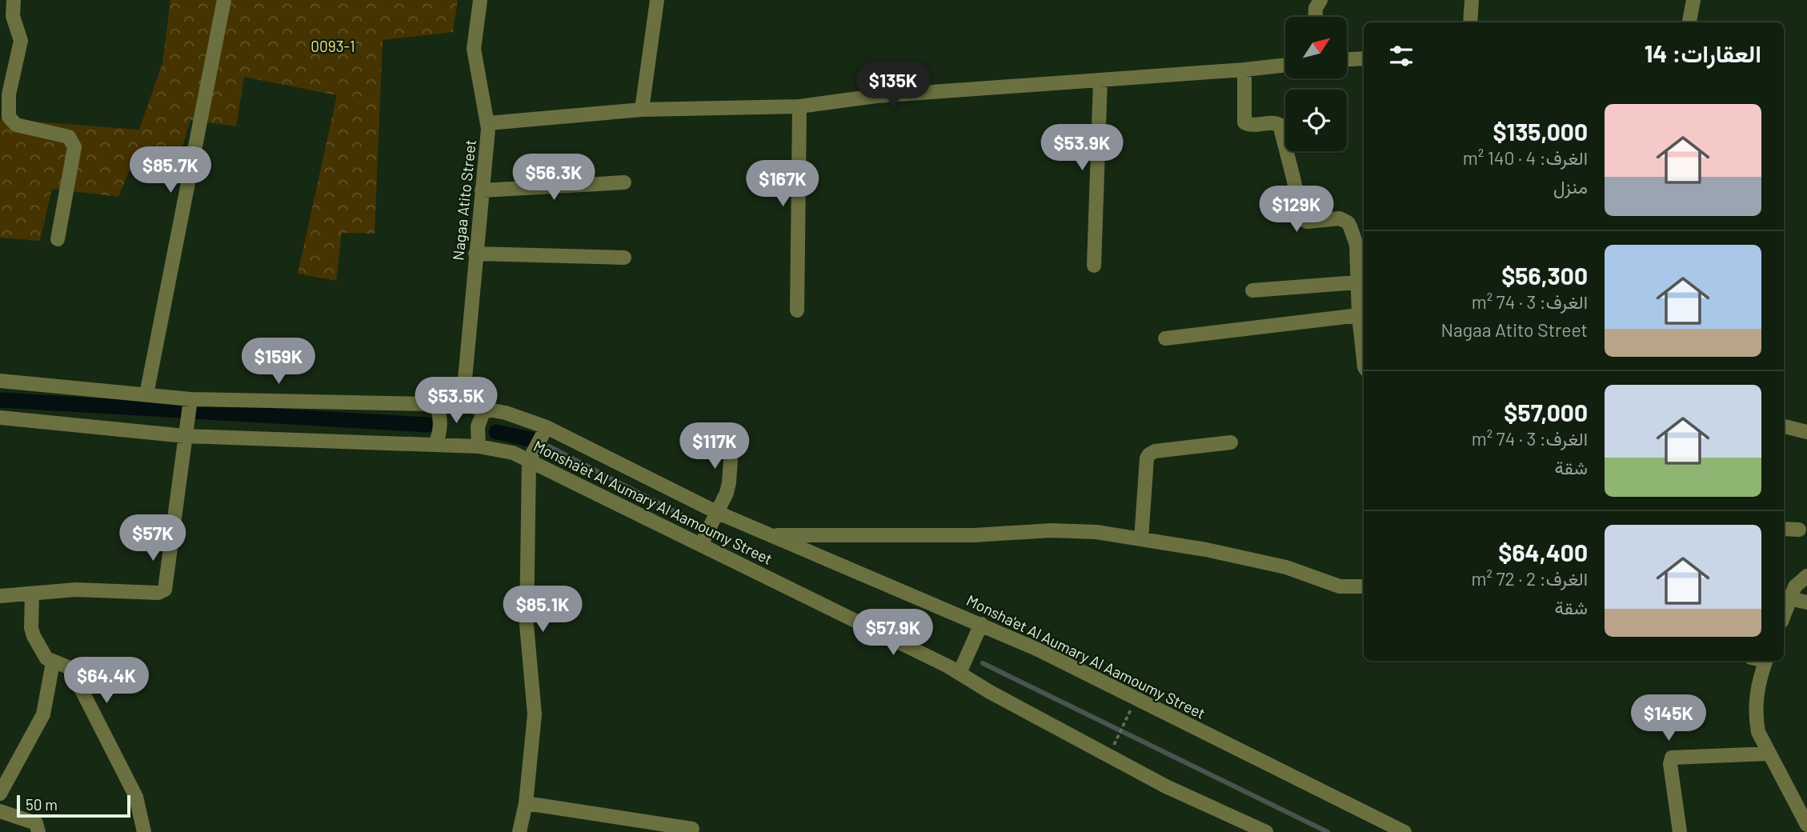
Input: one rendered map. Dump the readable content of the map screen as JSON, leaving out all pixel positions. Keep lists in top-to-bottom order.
{
  "streets": {
    "street": ["Nagaa Atito Street", "Monsha'et Al Aumary Al Aamoumy Street"]
  },
  "crossings": [
    ["Nagaa Atito Street", "Monsha'et Al Aumary Al Aamoumy Street"]
  ],
  "parks": ["0093-1"],
  "scale_bar": "50 m",
  "north": "top right",
  "page": {
    "heading": "العقارات: 14",
    "price": [
      "$135K",
      "$53.9K",
      "$85.7K",
      "$56.3K",
      "$167K",
      "$129K",
      "$159K",
      "$53.5K",
      "$117K",
      "$57K",
      "$85.1K",
      "$57.9K",
      "$64.4K",
      "$145K"
    ],
    "list": [
      {
        "name": "$135,000",
        "note": "الغرف: 4 · 140 m² · منزل"
      },
      {
        "name": "$56,300",
        "note": "الغرف: 3 · 74 m² · Nagaa Atito Street"
      },
      {
        "name": "$57,000",
        "note": "الغرف: 3 · 74 m² · شقة"
      },
      {
        "name": "$64,400",
        "note": "الغرف: 2 · 72 m² · شقة"
      }
    ],
    "scale": "50 m"
  }
}
